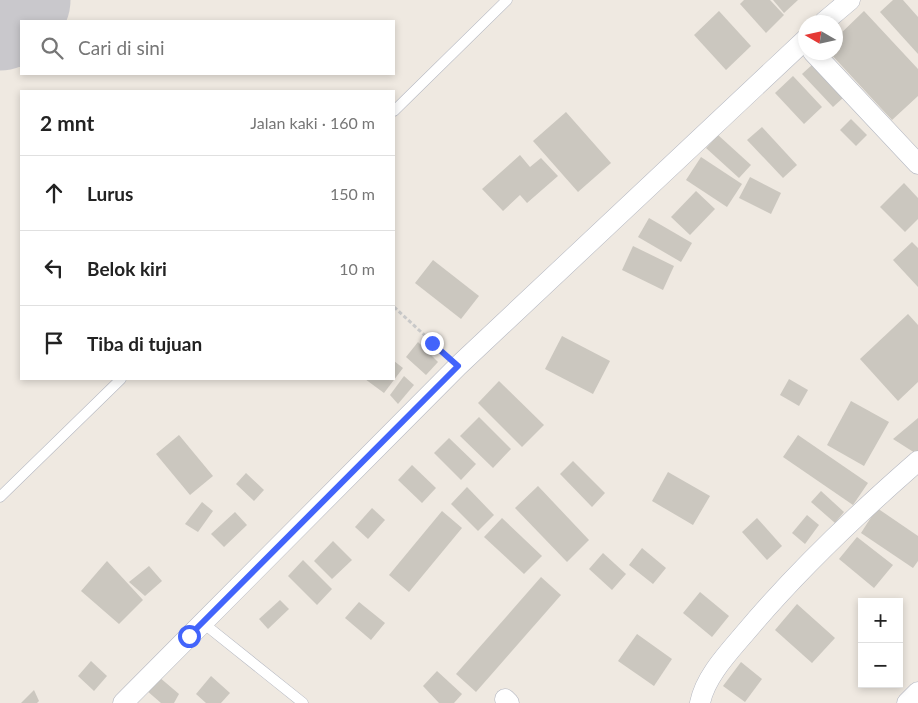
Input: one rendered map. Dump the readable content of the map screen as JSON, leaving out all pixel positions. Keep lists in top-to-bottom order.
{
  "north": "left",
  "page": {
    "search": "Cari di sini",
    "heading": ["2 mnt", "Jalan kaki · 160 m"],
    "list": [
      ["Lurus", "150 m"],
      ["Belok kiri", "10 m"],
      "Tiba di tujuan"
    ],
    "map_buttons": ["+", "−"]
  }
}
